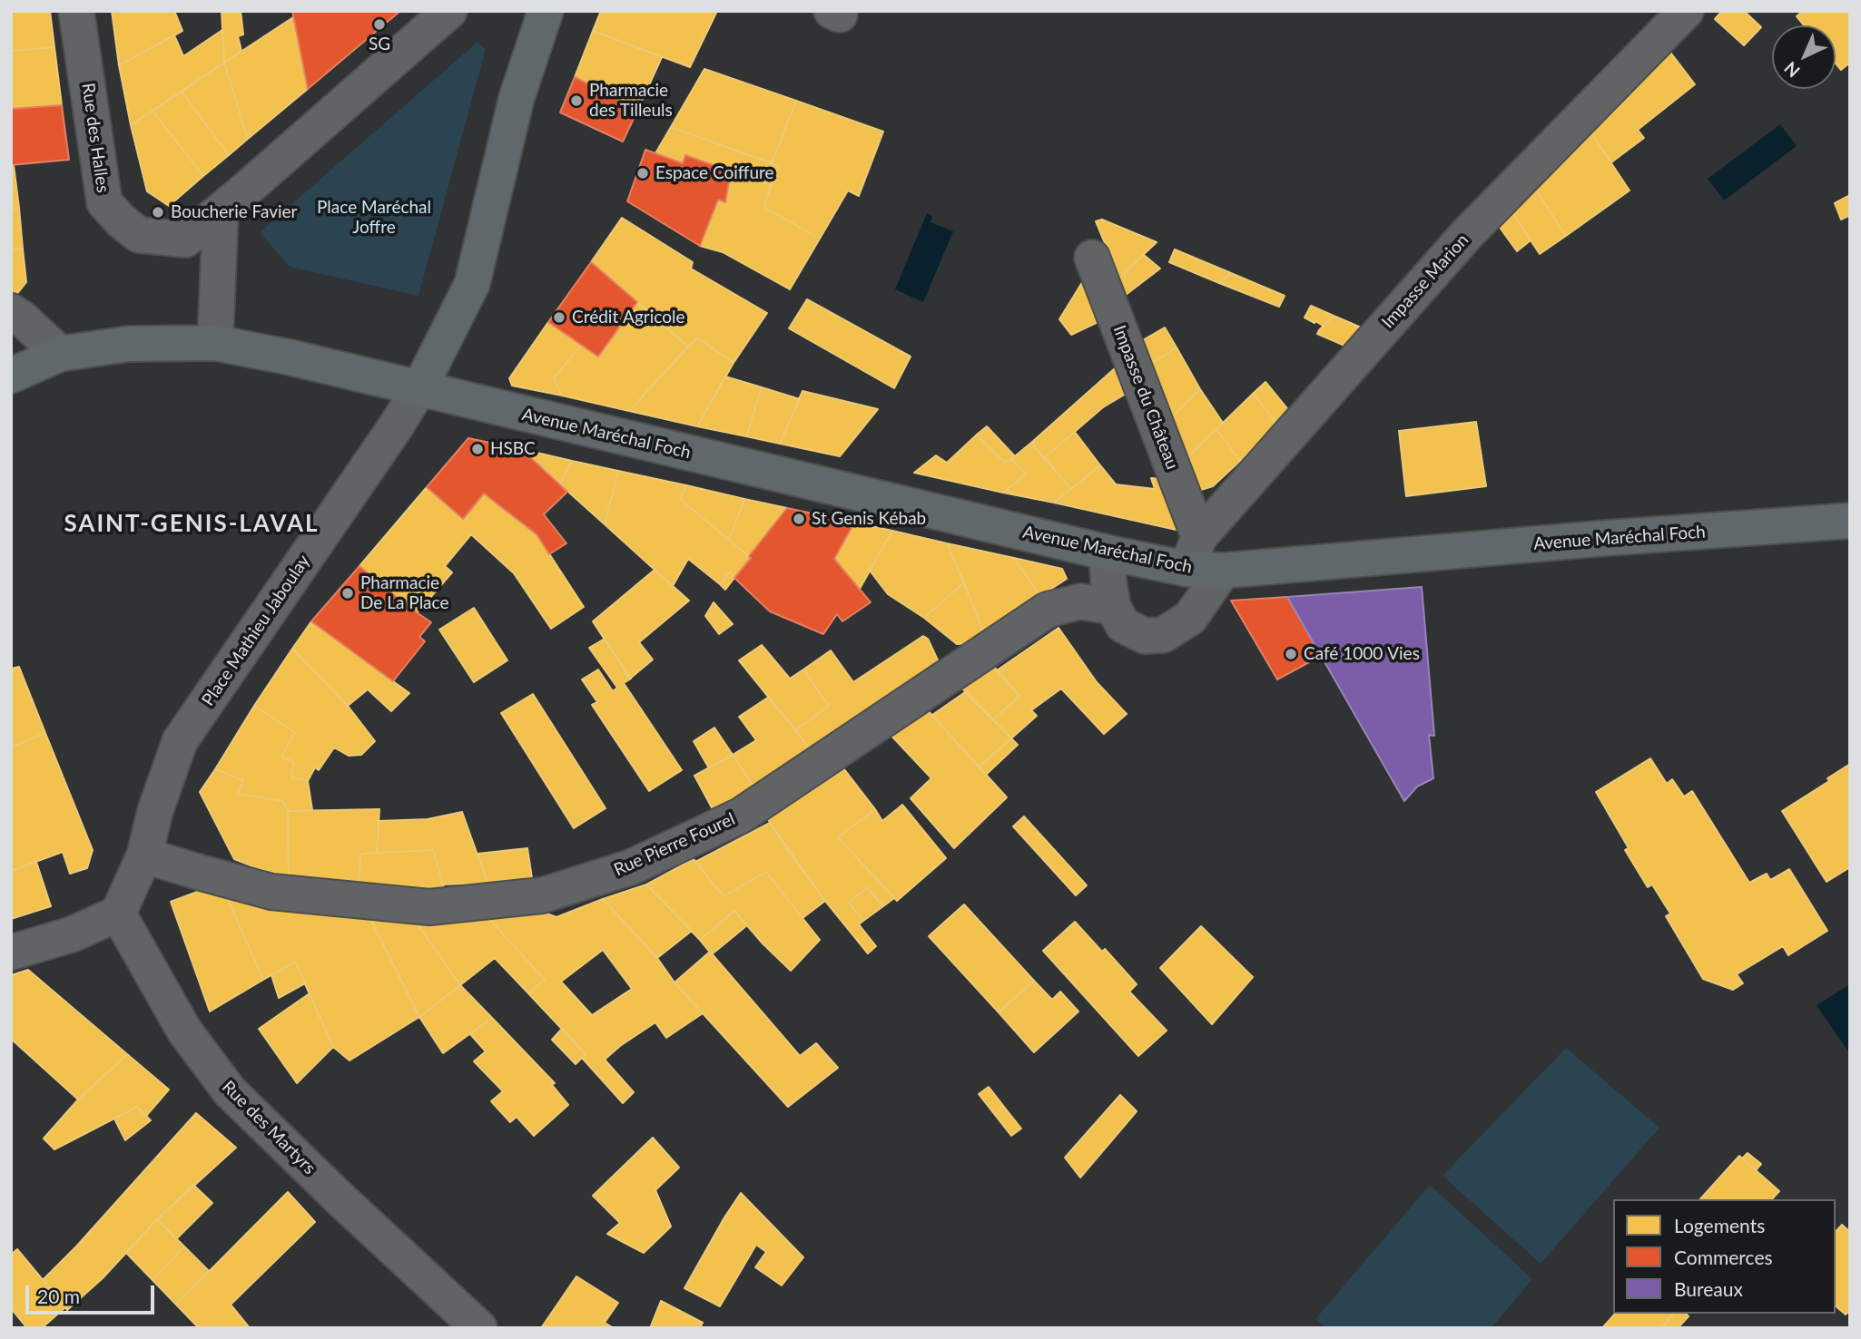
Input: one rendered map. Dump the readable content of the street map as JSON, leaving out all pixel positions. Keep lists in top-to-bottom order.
{
  "streets": {
    "main road": ["Avenue Maréchal Foch"],
    "street": [
      "Rue des Halles",
      "Impasse Marion",
      "Impasse du Château",
      "Place Mathieu Jaboulay",
      "Rue Pierre Fourel",
      "Rue des Martyrs"
    ]
  },
  "crossings": [
    ["Impasse Marion", "Impasse du Château"],
    ["Impasse Marion", "Avenue Maréchal Foch"],
    ["Avenue Maréchal Foch", "Place Mathieu Jaboulay"],
    ["Place Mathieu Jaboulay", "Rue Pierre Fourel"]
  ],
  "districts": ["SAINT-GENIS-LAVAL"],
  "parks": ["Place Maréchal Joffre"],
  "places": [
    "SG",
    "Pharmacie des Tilleuls",
    "Espace Coiffure",
    "Boucherie Favier",
    "Crédit Agricole",
    "HSBC",
    "St Genis Kébab",
    "Pharmacie De La Place",
    "Café 1000 Vies"
  ],
  "legend": ["Logements", "Commerces", "Bureaux"],
  "scale_bar": "20 m",
  "north": "bottom left"
}
